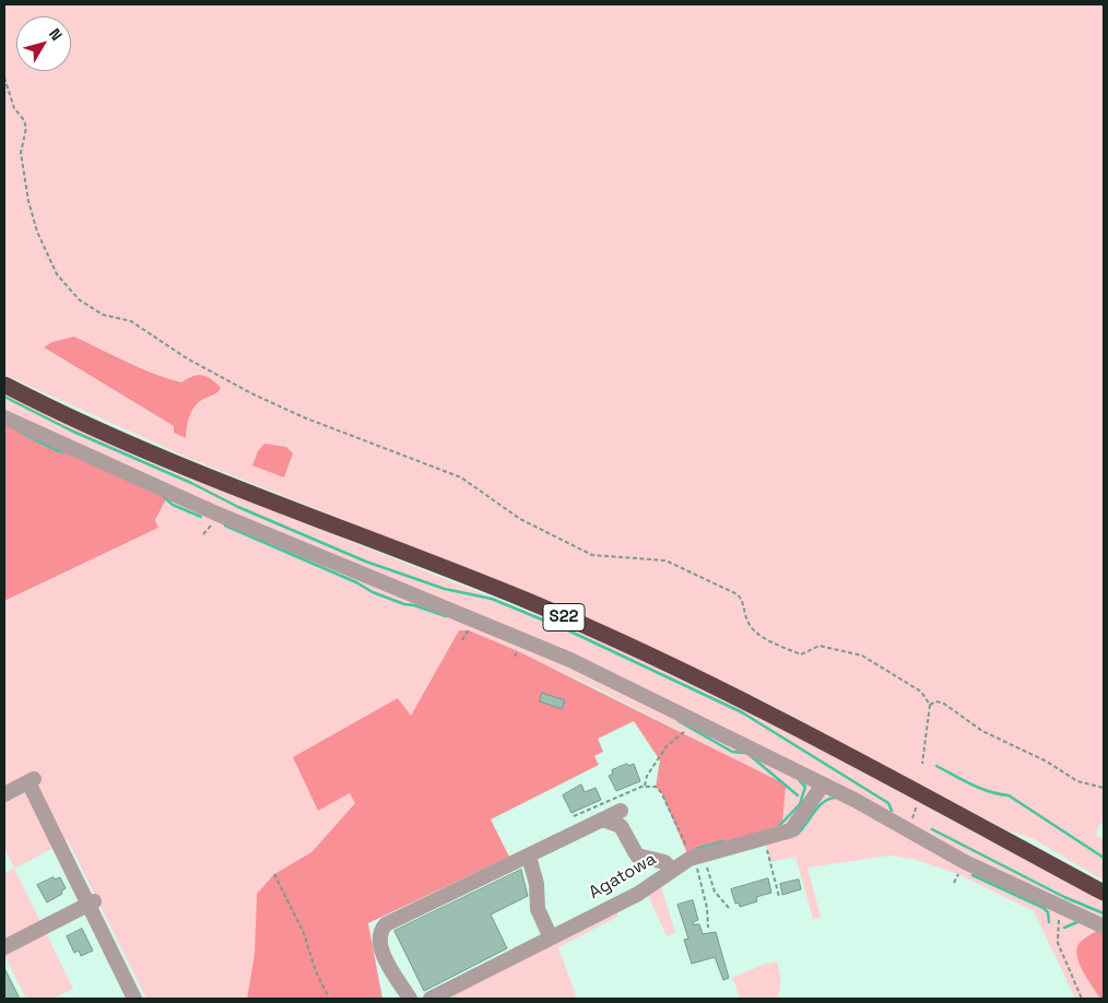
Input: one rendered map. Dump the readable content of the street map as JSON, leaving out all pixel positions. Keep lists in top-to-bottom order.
{
  "streets": {
    "highway": ["S22"],
    "street": ["Agatowa"]
  },
  "north": "top right"
}
